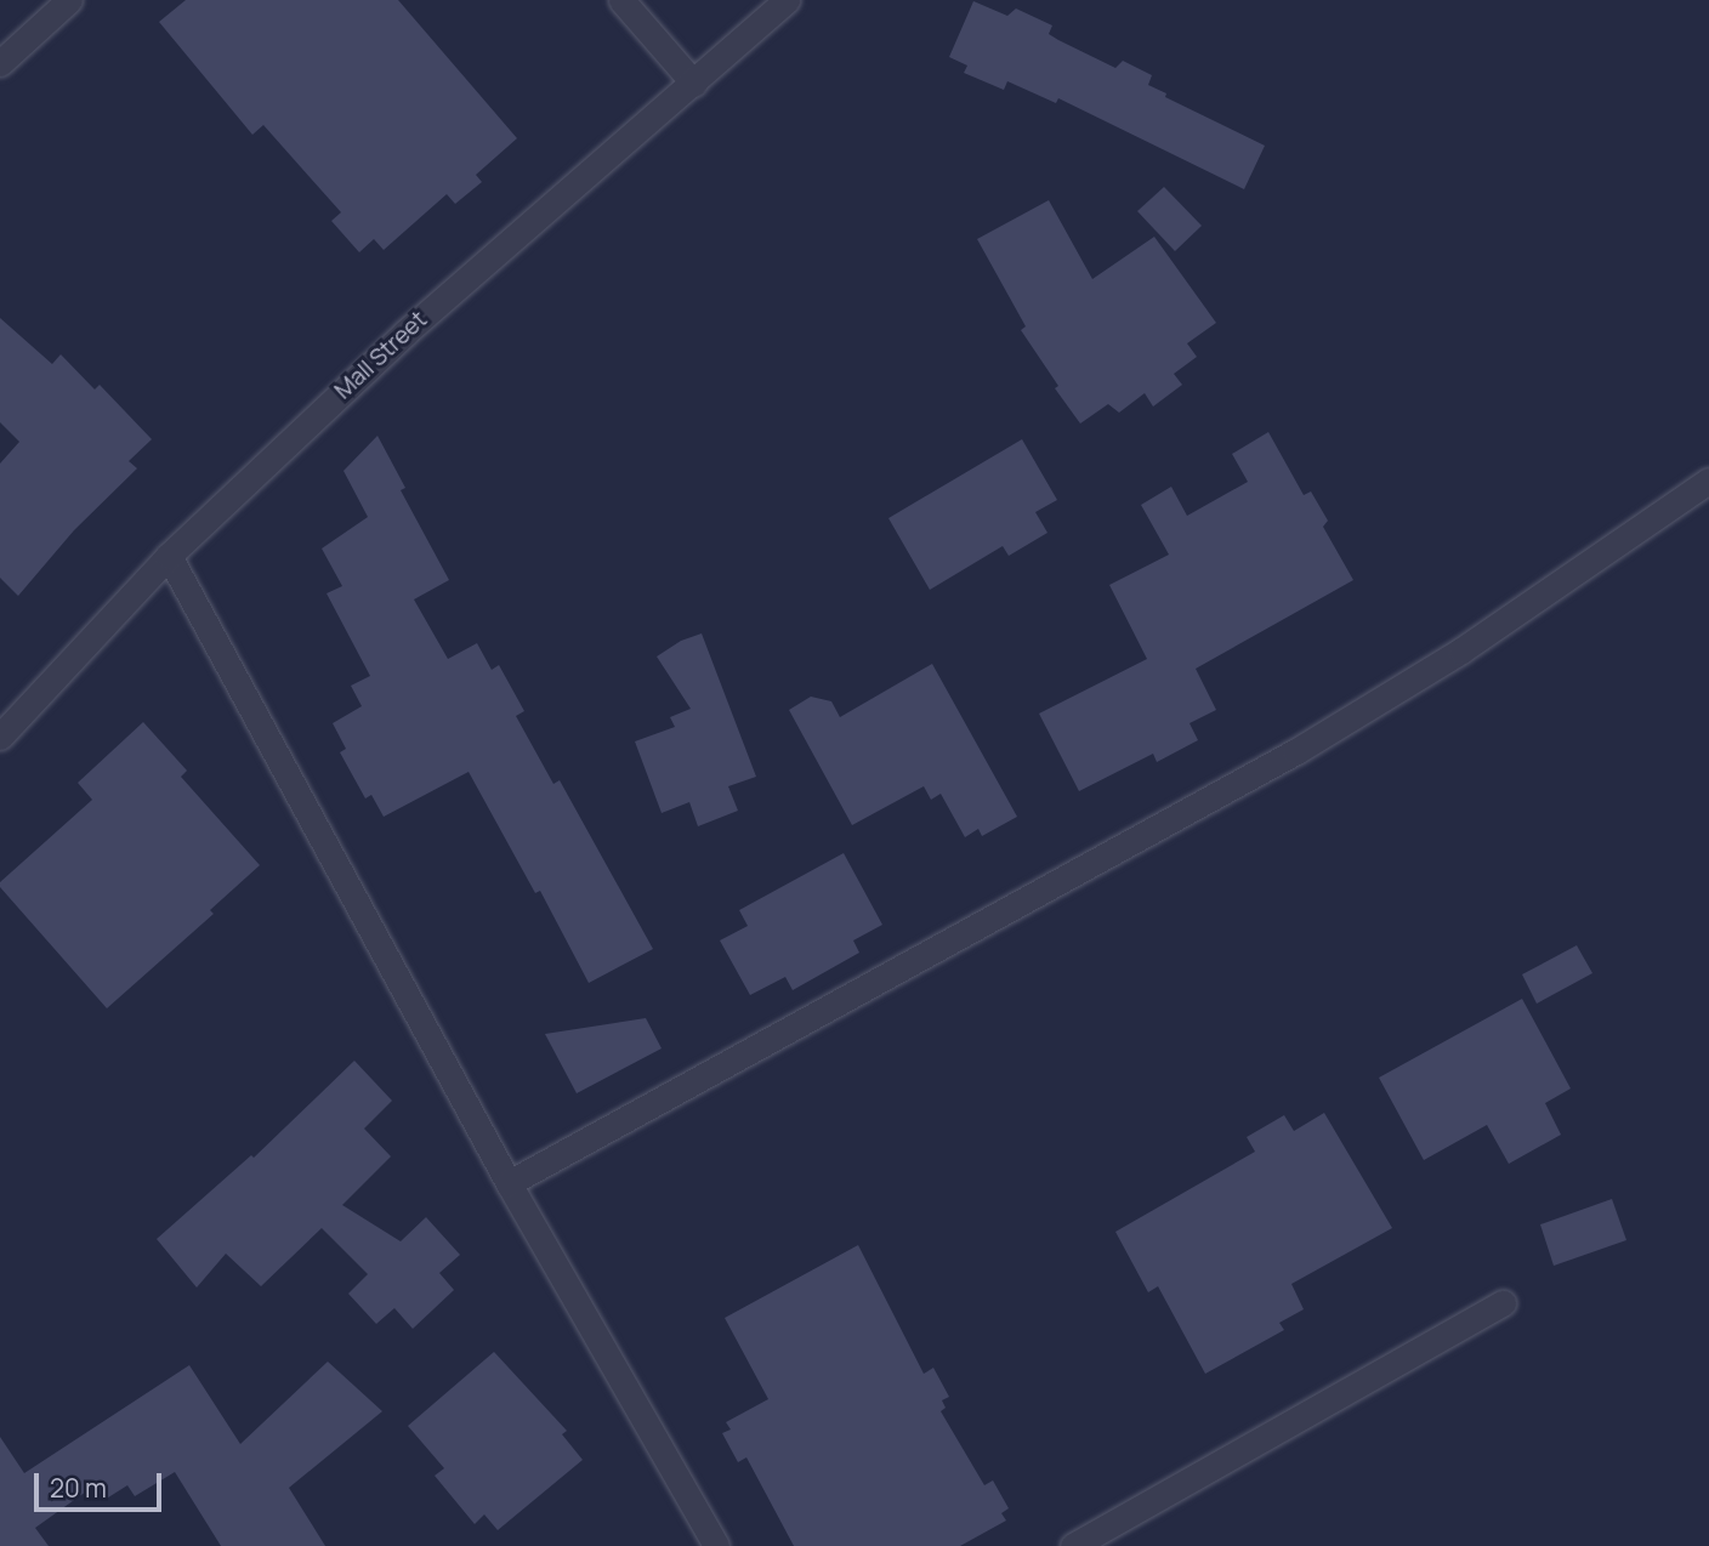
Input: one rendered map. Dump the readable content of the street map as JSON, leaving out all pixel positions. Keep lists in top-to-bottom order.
{
  "streets": {
    "street": ["Mall Street"]
  },
  "scale_bar": "20 m"
}
